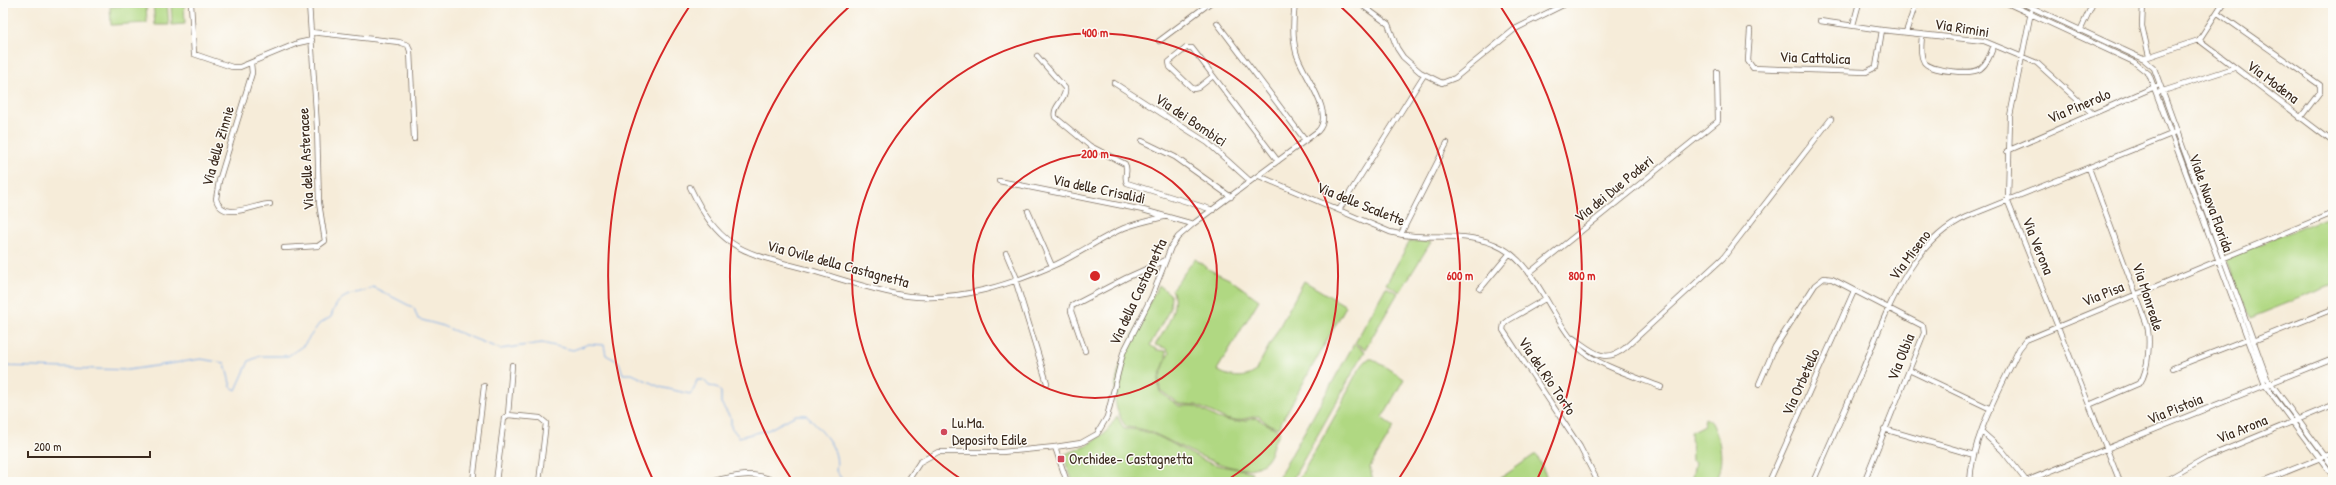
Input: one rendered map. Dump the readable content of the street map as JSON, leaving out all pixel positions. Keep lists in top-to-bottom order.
{
  "streets": {
    "street": [
      "Via Rimini",
      "Via Cattolica",
      "Via Modena",
      "Via Pinerolo",
      "Via dei Bombici",
      "Via delle Zinnie",
      "Via delle Asteracee",
      "Via delle Crisalidi",
      "Via dei Due Poderi",
      "Viale Nuova Florida",
      "Via delle Scalette",
      "Via Verona",
      "Via Miseno",
      "Via Ovile della Castagnetta",
      "Via della Castagnetta",
      "Via Pisa",
      "Via Monreale",
      "Via Olbia",
      "Via del Rio Torto",
      "Via Orbetello",
      "Via Pistoia",
      "Via Arona"
    ]
  },
  "crossings": [
    ["Via Rimini", "Via Cattolica"],
    ["Via Rimini", "Via Pinerolo"],
    ["Via Rimini", "Via Verona"],
    ["Via Pinerolo", "Viale Nuova Florida"],
    ["Via Pinerolo", "Via Verona"],
    ["Via dei Bombici", "Via della Castagnetta"],
    ["Via delle Crisalidi", "Via Ovile della Castagnetta"],
    ["Via delle Crisalidi", "Via della Castagnetta"],
    ["Via dei Due Poderi", "Via delle Scalette"],
    ["Viale Nuova Florida", "Via Verona"],
    ["Viale Nuova Florida", "Via Miseno"],
    ["Viale Nuova Florida", "Via Pisa"],
    ["Viale Nuova Florida", "Via Pistoia"],
    ["Viale Nuova Florida", "Via Arona"],
    ["Via delle Scalette", "Via della Castagnetta"],
    ["Via delle Scalette", "Via del Rio Torto"],
    ["Via Verona", "Via Miseno"],
    ["Via Verona", "Via Pisa"],
    ["Via Verona", "Via Monreale"],
    ["Via Verona", "Via Pistoia"],
    ["Via Miseno", "Via Monreale"],
    ["Via Miseno", "Via Olbia"],
    ["Via Pisa", "Via Monreale"],
    ["Via Olbia", "Via Orbetello"]
  ],
  "places": {
    "other": ["Lu.Ma. Deposito Edile"],
    "transit": ["Orchidee- Castagnetta"]
  },
  "scale_bar": "200 m",
  "rings": [
    "400 m",
    "200 m",
    "600 m",
    "800 m"
  ]
}
